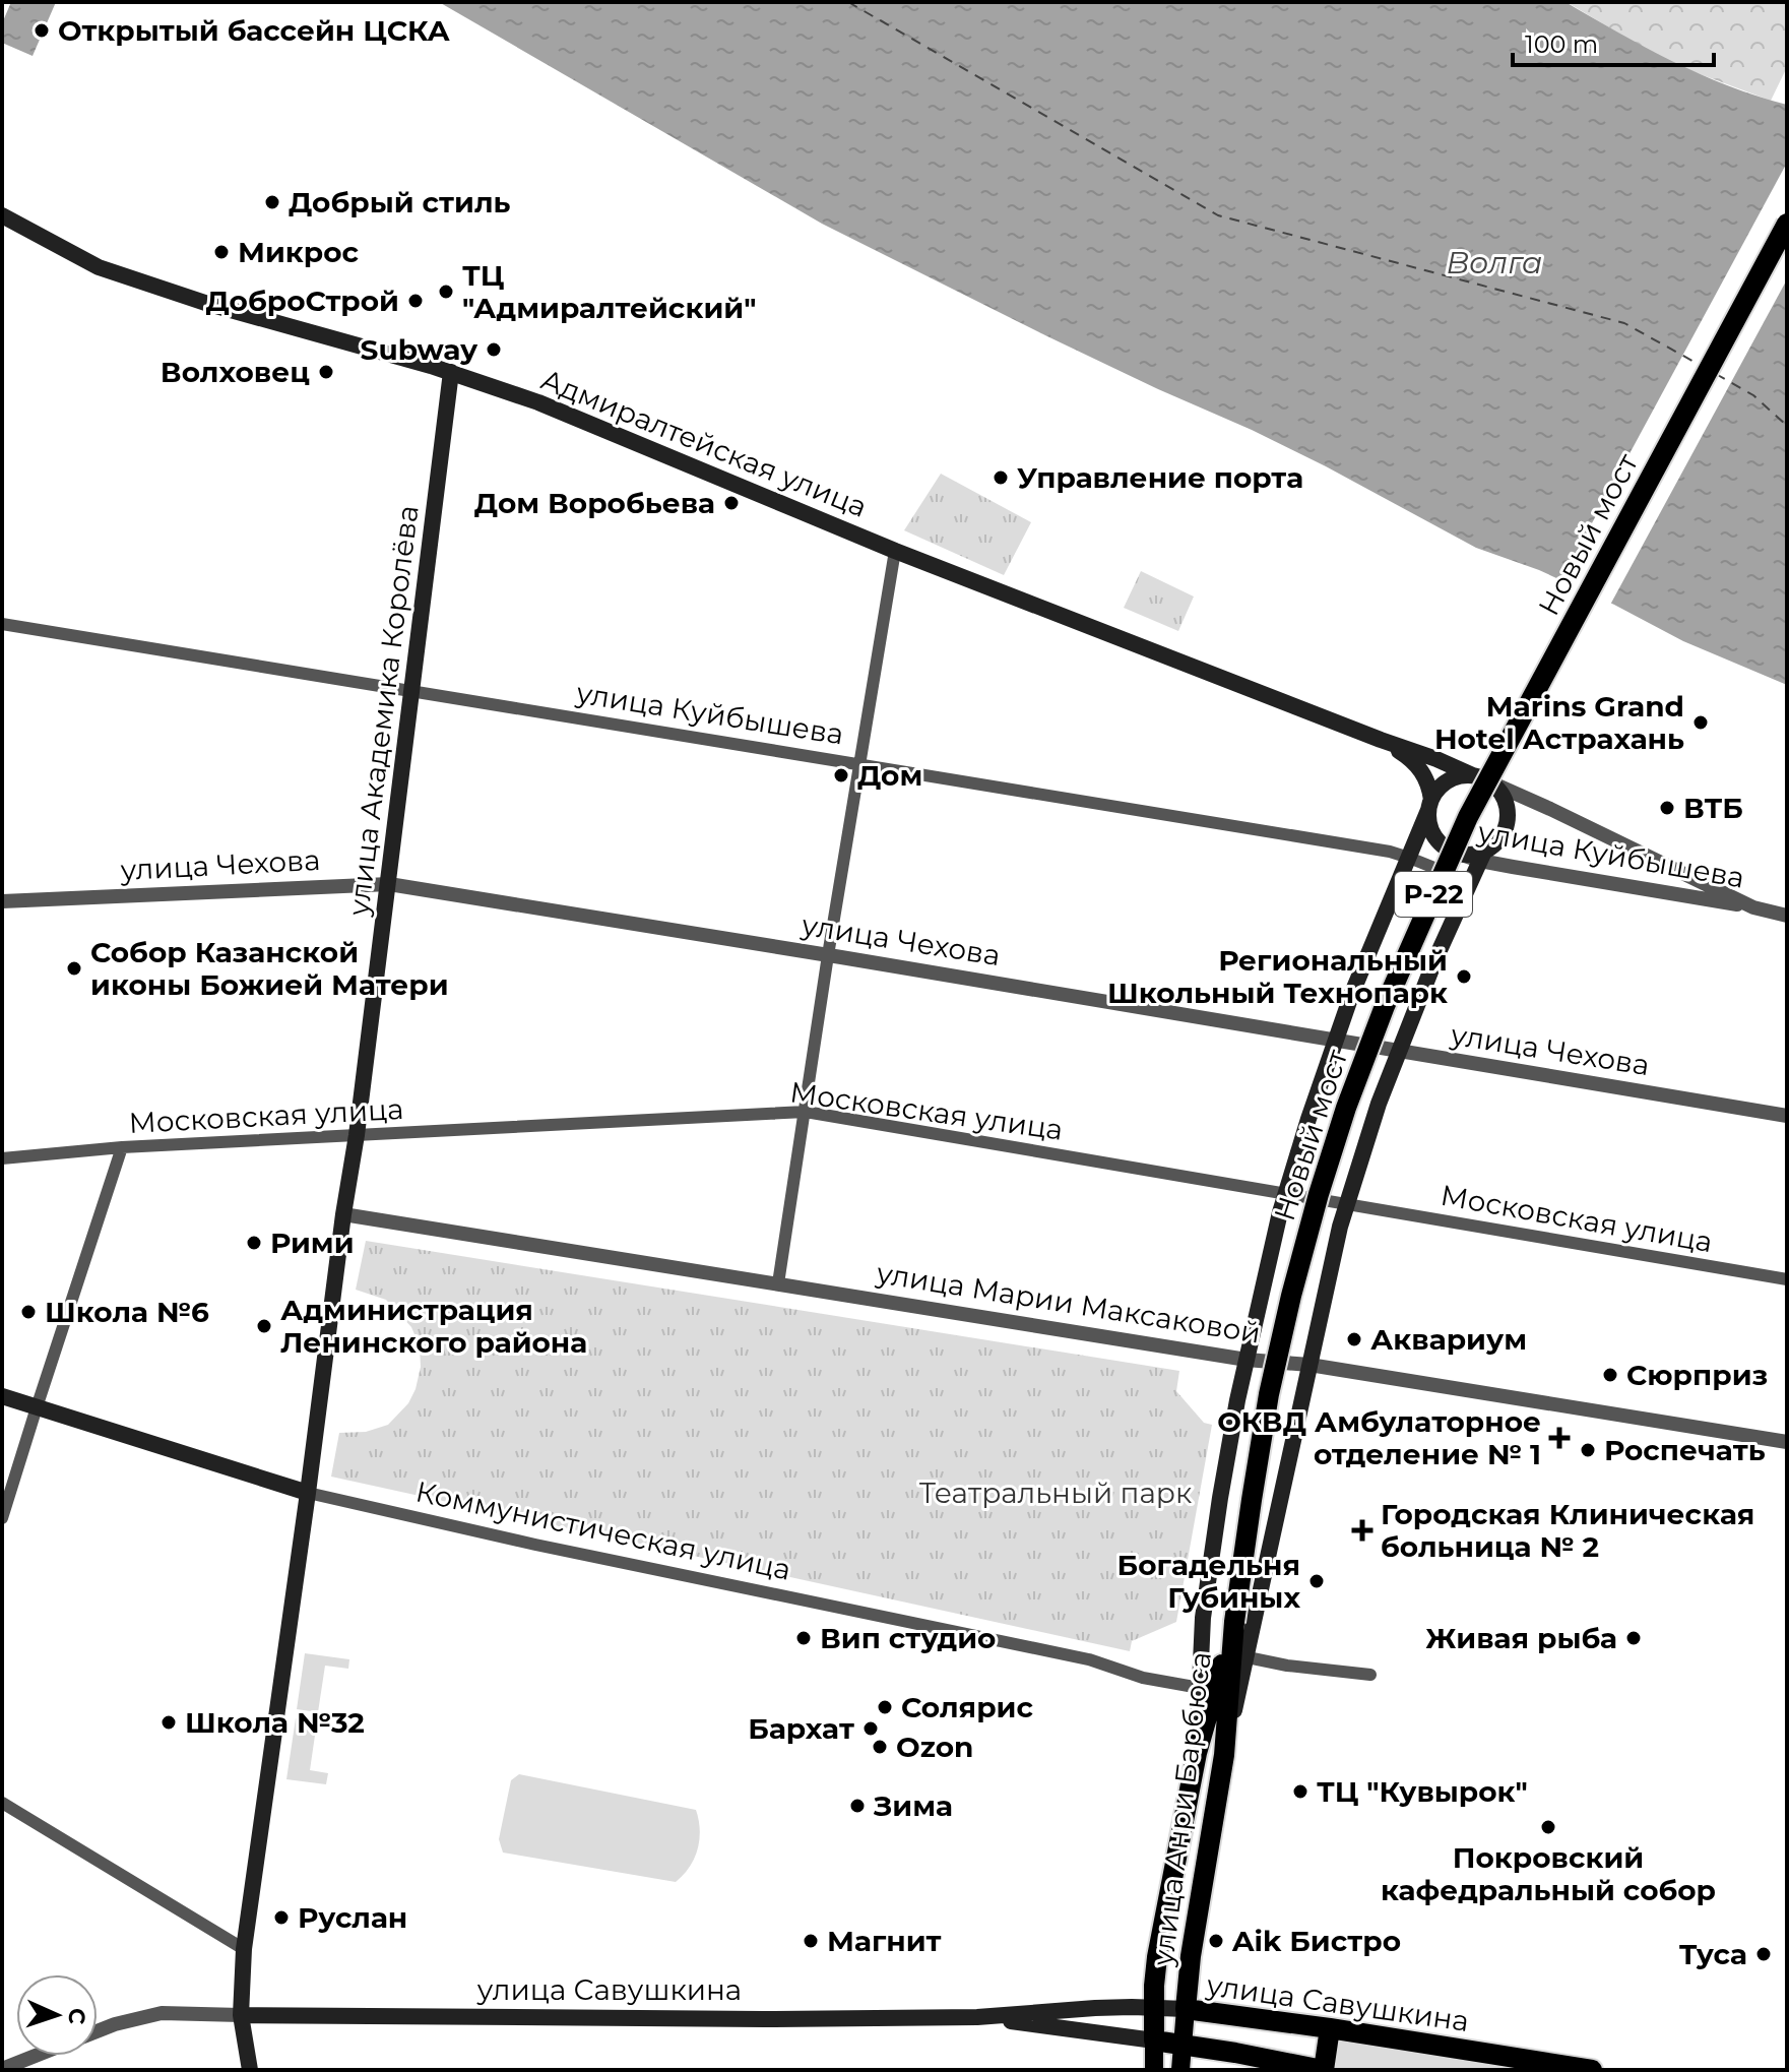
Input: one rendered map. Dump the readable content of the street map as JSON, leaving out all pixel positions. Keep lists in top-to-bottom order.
{
  "streets": {
    "highway": [
      "Новый мост",
      "Р-22",
      "улица Анри Барбюса",
      "улица Савушкина"
    ],
    "main road": ["Адмиралтейская улица", "улица Академика Королёва", "Коммунистическая улица"],
    "street": [
      "улица Куйбышева",
      "улица Чехова",
      "Московская улица",
      "улица Марии Максаковой"
    ]
  },
  "crossings": [
    ["Адмиралтейская улица", "улица Академика Королёва"],
    ["Новый мост", "улица Анри Барбюса"],
    ["улица Академика Королёва", "улица Куйбышева"],
    ["улица Академика Королёва", "улица Чехова"],
    ["улица Академика Королёва", "Московская улица"],
    ["улица Академика Королёва", "улица Марии Максаковой"],
    ["улица Академика Королёва", "Коммунистическая улица"],
    ["улица Академика Королёва", "улица Савушкина"],
    ["улица Анри Барбюса", "улица Савушкина"]
  ],
  "water": ["Волга"],
  "parks": ["Театральный парк"],
  "places": {
    "other": [
      "Открытый бассейн ЦСКА",
      "Добрый стиль",
      "Микрос",
      "ТЦ \"Адмиралтейский\"",
      "ДоброСтрой",
      "Subway",
      "Волховец",
      "Управление порта",
      "Дом Воробьева",
      "Marins Grand Hotel Астрахань",
      "Дом",
      "ВТБ",
      "Собор Казанской иконы Божией Матери",
      "Региональный Школьный Технопарк",
      "Рими",
      "Школа №6",
      "Администрация Ленинского района",
      "Аквариум",
      "Сюрприз",
      "Роспечать",
      "Богадельня Губиных",
      "Вип студио",
      "Живая рыба",
      "Солярис",
      "Школа №32",
      "Бархат",
      "Ozon",
      "ТЦ \"Кувырок\"",
      "Зима",
      "Покровский кафедральный собор",
      "Руслан",
      "Магнит",
      "Aik Бистро",
      "Туса"
    ],
    "health": ["ОКВД Амбулаторное отделение № 1", "Городская Клиническая больница № 2"]
  },
  "scale_bar": "100 m",
  "north": "right"
}
